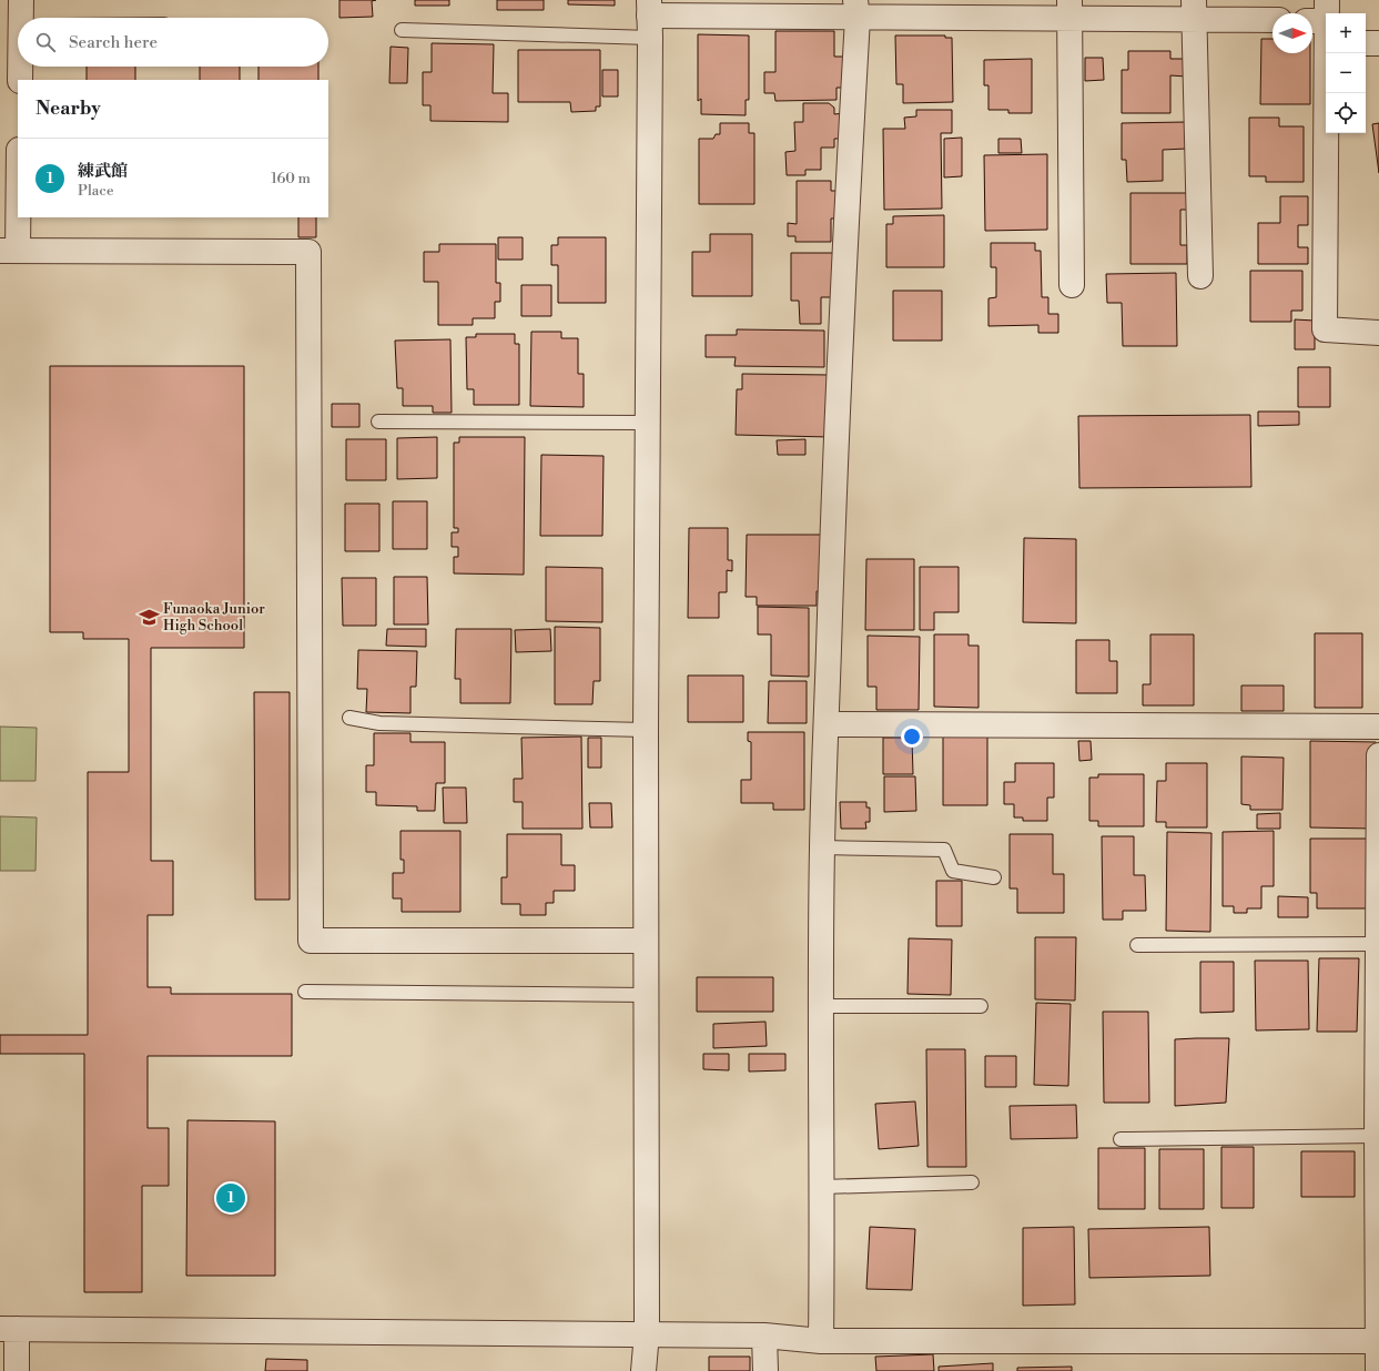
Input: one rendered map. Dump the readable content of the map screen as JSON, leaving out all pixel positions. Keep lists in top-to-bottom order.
{
  "places": {
    "school or university": ["Funaoka Junior High School"]
  },
  "north": "right",
  "page": {
    "map_buttons": ["+", "−"],
    "search": "Search here",
    "heading": "Nearby",
    "list": [
      {
        "mark": "1",
        "name": "練武館",
        "note": "Place",
        "value": "160 m"
      }
    ],
    "pins": "1"
  }
}
